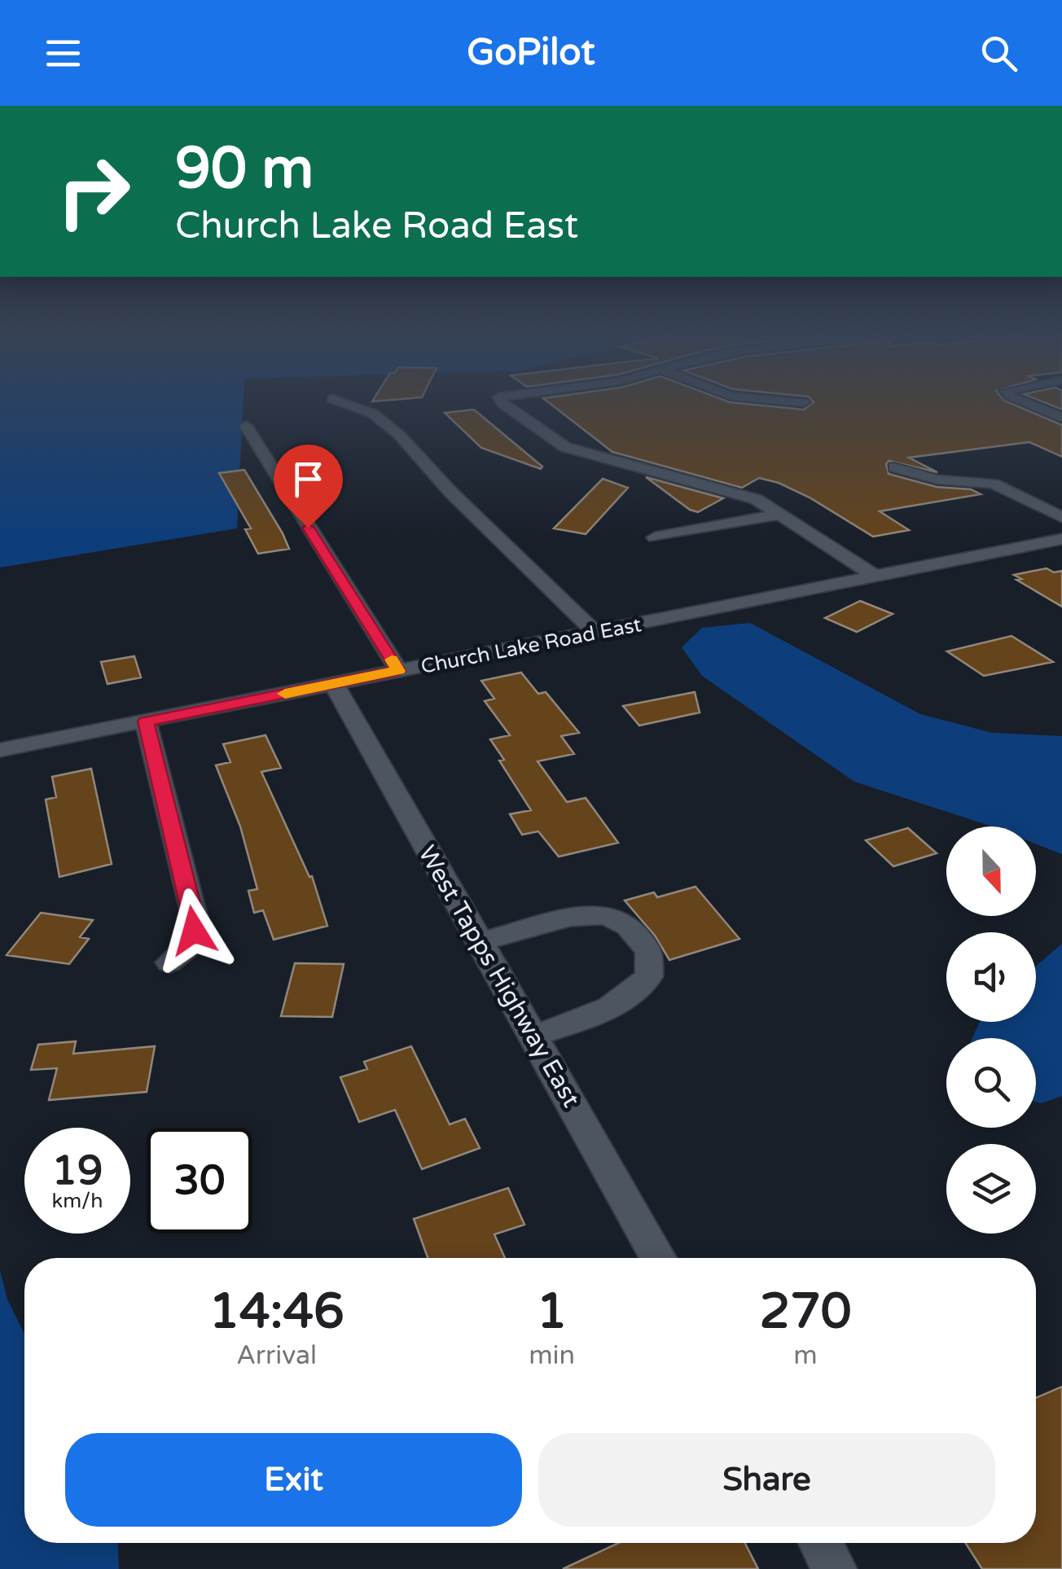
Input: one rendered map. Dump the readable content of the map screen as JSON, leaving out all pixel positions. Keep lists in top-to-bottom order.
{
  "streets": {
    "street": ["Church Lake Road East", "West Tapps Highway East"]
  },
  "crossings": [
    ["Church Lake Road East", "West Tapps Highway East"]
  ],
  "north": "bottom",
  "page": {
    "header": "GoPilot",
    "turn": ["90 m", "Church Lake Road East"],
    "speed": "19 km/h",
    "limit": "30",
    "eta": [
      "14:46",
      "Arrival",
      "1",
      "min",
      "270",
      "m"
    ],
    "buttons": ["Exit", "Share"]
  }
}
